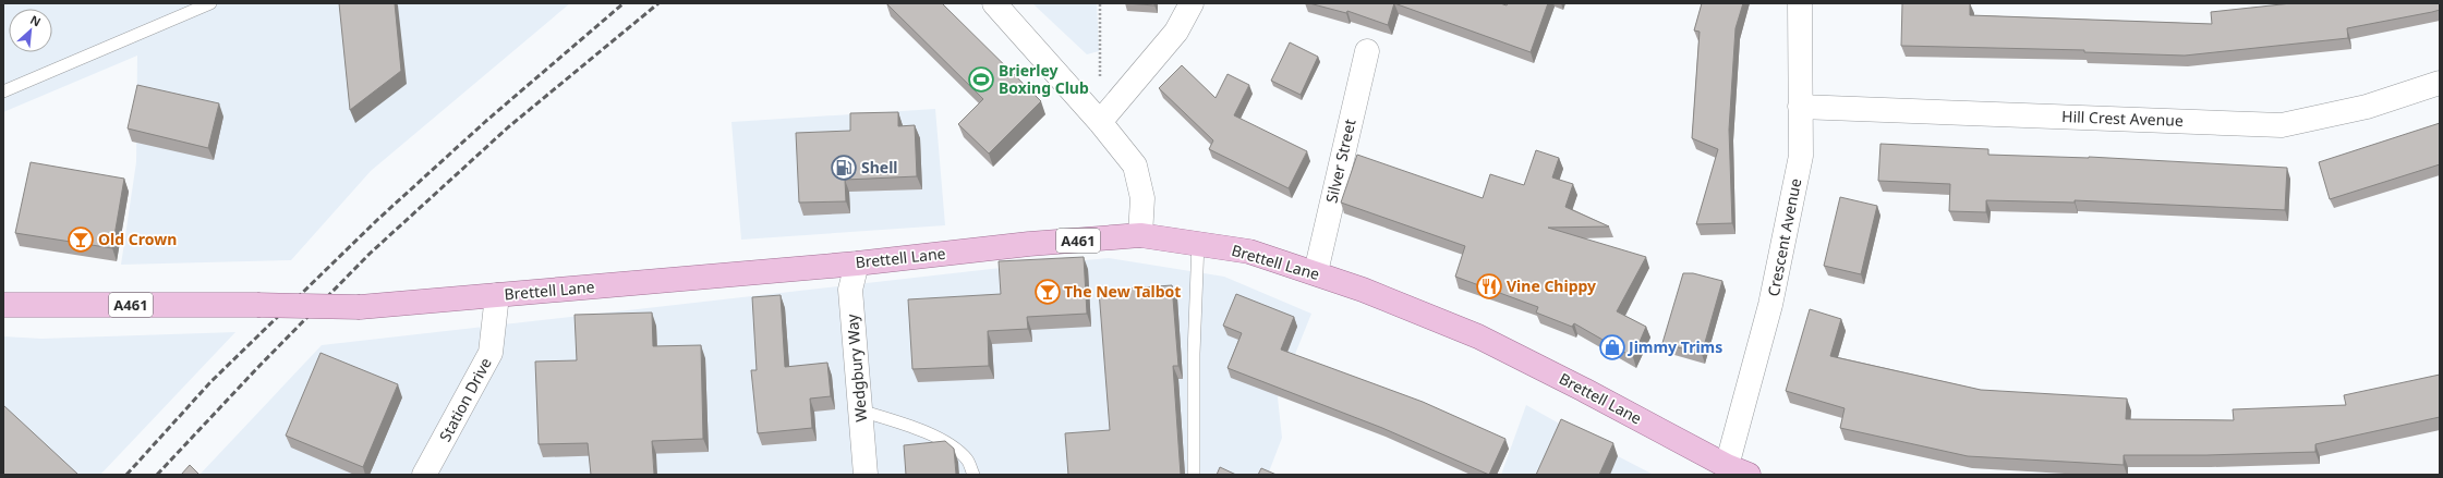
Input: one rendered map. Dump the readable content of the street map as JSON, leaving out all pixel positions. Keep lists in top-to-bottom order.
{
  "streets": {
    "main road": ["A461", "Brettell Lane"],
    "street": [
      "Hill Crest Avenue",
      "Silver Street",
      "Crescent Avenue",
      "Wedgbury Way",
      "Station Drive"
    ]
  },
  "crossings": [
    ["Hill Crest Avenue", "Crescent Avenue"],
    ["Silver Street", "Brettell Lane"],
    ["Crescent Avenue", "Brettell Lane"],
    ["Brettell Lane", "Wedgbury Way"],
    ["Brettell Lane", "Station Drive"]
  ],
  "places": {
    "sports": ["Brierley Boxing Club"],
    "fuel station": ["Shell"],
    "bar": ["Old Crown", "The New Talbot"],
    "restaurant": ["Vine Chippy"],
    "shop": ["Jimmy Trims"]
  },
  "north": "top right"
}
